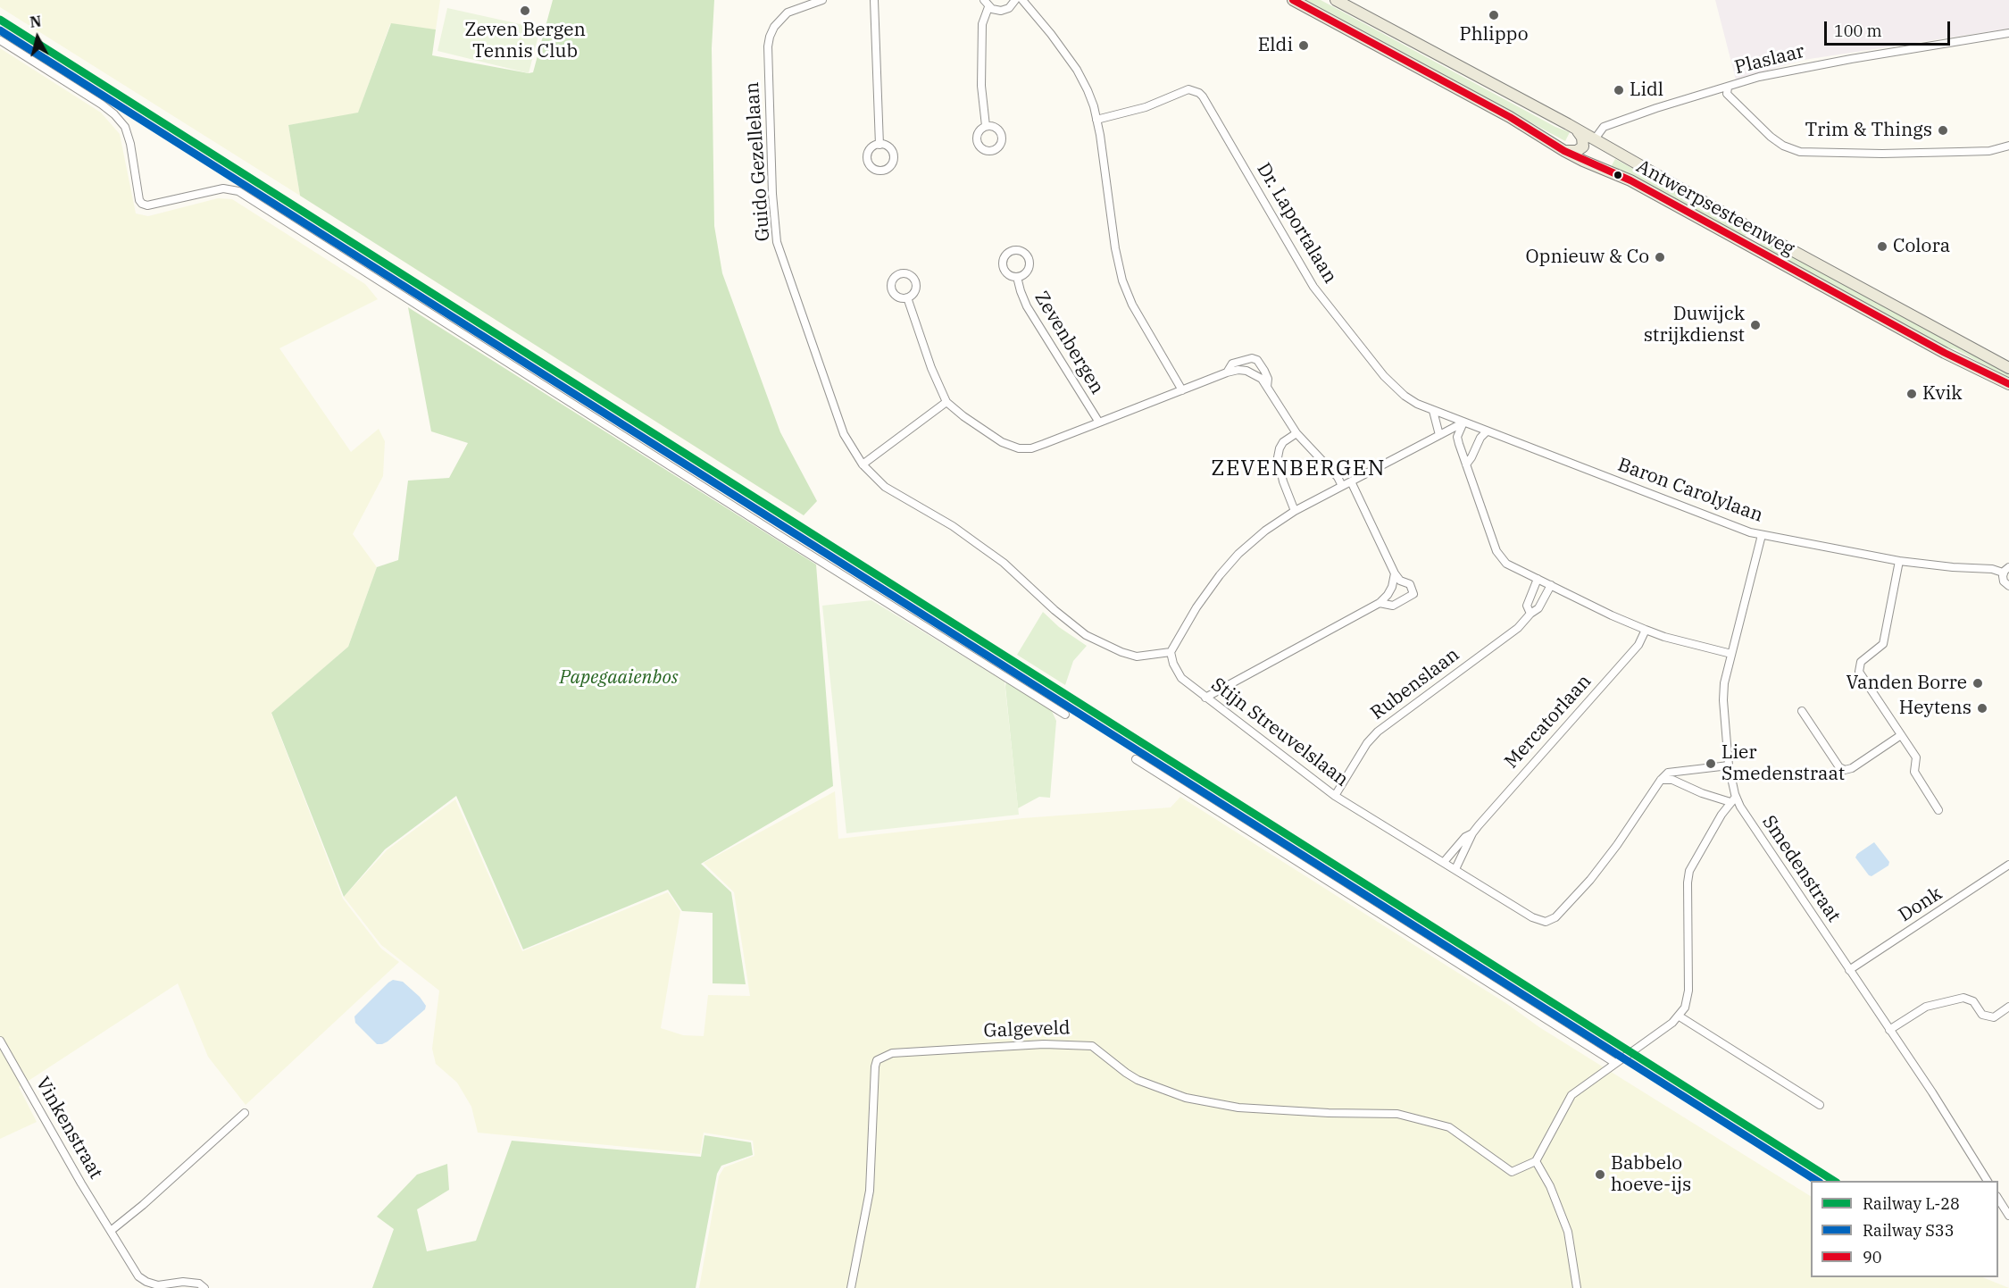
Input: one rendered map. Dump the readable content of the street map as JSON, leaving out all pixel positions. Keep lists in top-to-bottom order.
{
  "streets": {
    "main road": ["Antwerpsesteenweg"],
    "street": [
      "Plaslaar",
      "Guido Gezellelaan",
      "Dr. Laportalaan",
      "Zevenbergen",
      "Baron Carolylaan",
      "Rubenslaan",
      "Mercatorlaan",
      "Stijn Streuvelslaan",
      "Smedenstraat",
      "Donk",
      "Galgeveld",
      "Vinkenstraat"
    ]
  },
  "crossings": [
    ["Plaslaar", "Antwerpsesteenweg"],
    ["Dr. Laportalaan", "Baron Carolylaan"],
    ["Baron Carolylaan", "Smedenstraat"],
    ["Rubenslaan", "Stijn Streuvelslaan"],
    ["Mercatorlaan", "Stijn Streuvelslaan"],
    ["Smedenstraat", "Donk"]
  ],
  "districts": ["ZEVENBERGEN"],
  "parks": ["Papegaaienbos"],
  "places": [
    "Zeven Bergen Tennis Club",
    "Phlippo",
    "Eldi",
    "Lidl",
    "Trim & Things",
    "Colora",
    "Opnieuw & Co",
    "Duwijck strijkdienst",
    "Kvik",
    "Vanden Borre",
    "Heytens",
    "Lier Smedenstraat",
    "Babbelo hoeve-ijs"
  ],
  "lines": ["transit line 90", "rail line L-28", "rail line S33"],
  "legend": ["Railway L-28", "Railway S33", "90"],
  "scale_bar": "100 m",
  "north": "top"
}
